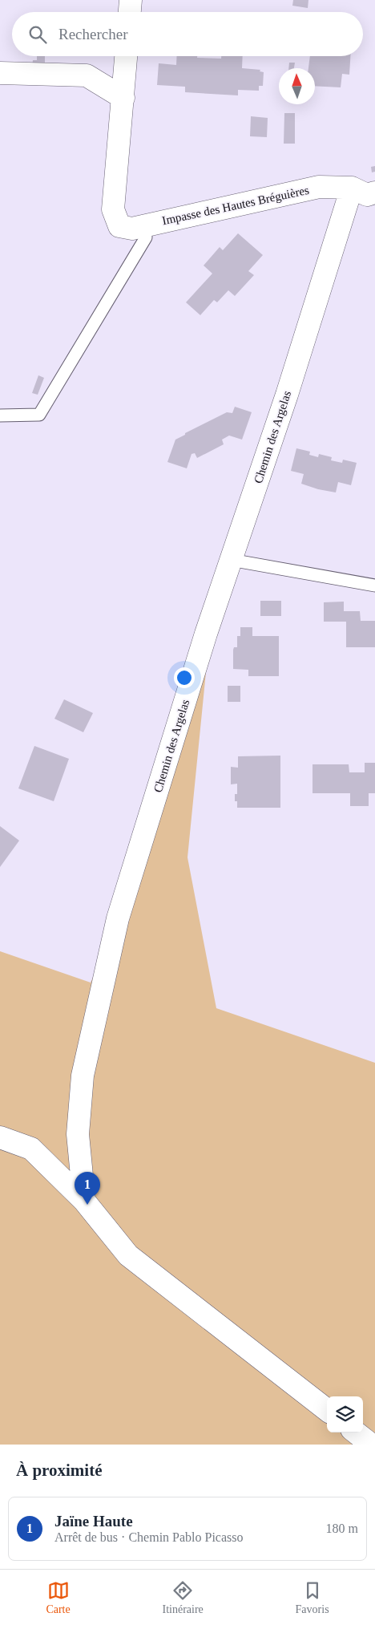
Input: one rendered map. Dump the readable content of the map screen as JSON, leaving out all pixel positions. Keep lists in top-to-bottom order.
{
  "streets": {
    "street": ["Impasse des Hautes Bréguières", "Chemin des Argelas"]
  },
  "crossings": [
    ["Impasse des Hautes Bréguières", "Chemin des Argelas"]
  ],
  "north": "top",
  "page": {
    "search": "Rechercher",
    "pins": "1",
    "heading": "À proximité",
    "list": [
      {
        "mark": "1",
        "name": "Jaïne Haute",
        "note": "Arrêt de bus · Chemin Pablo Picasso",
        "value": "180 m"
      }
    ],
    "nav": ["Carte", "Itinéraire", "Favoris"]
  }
}
